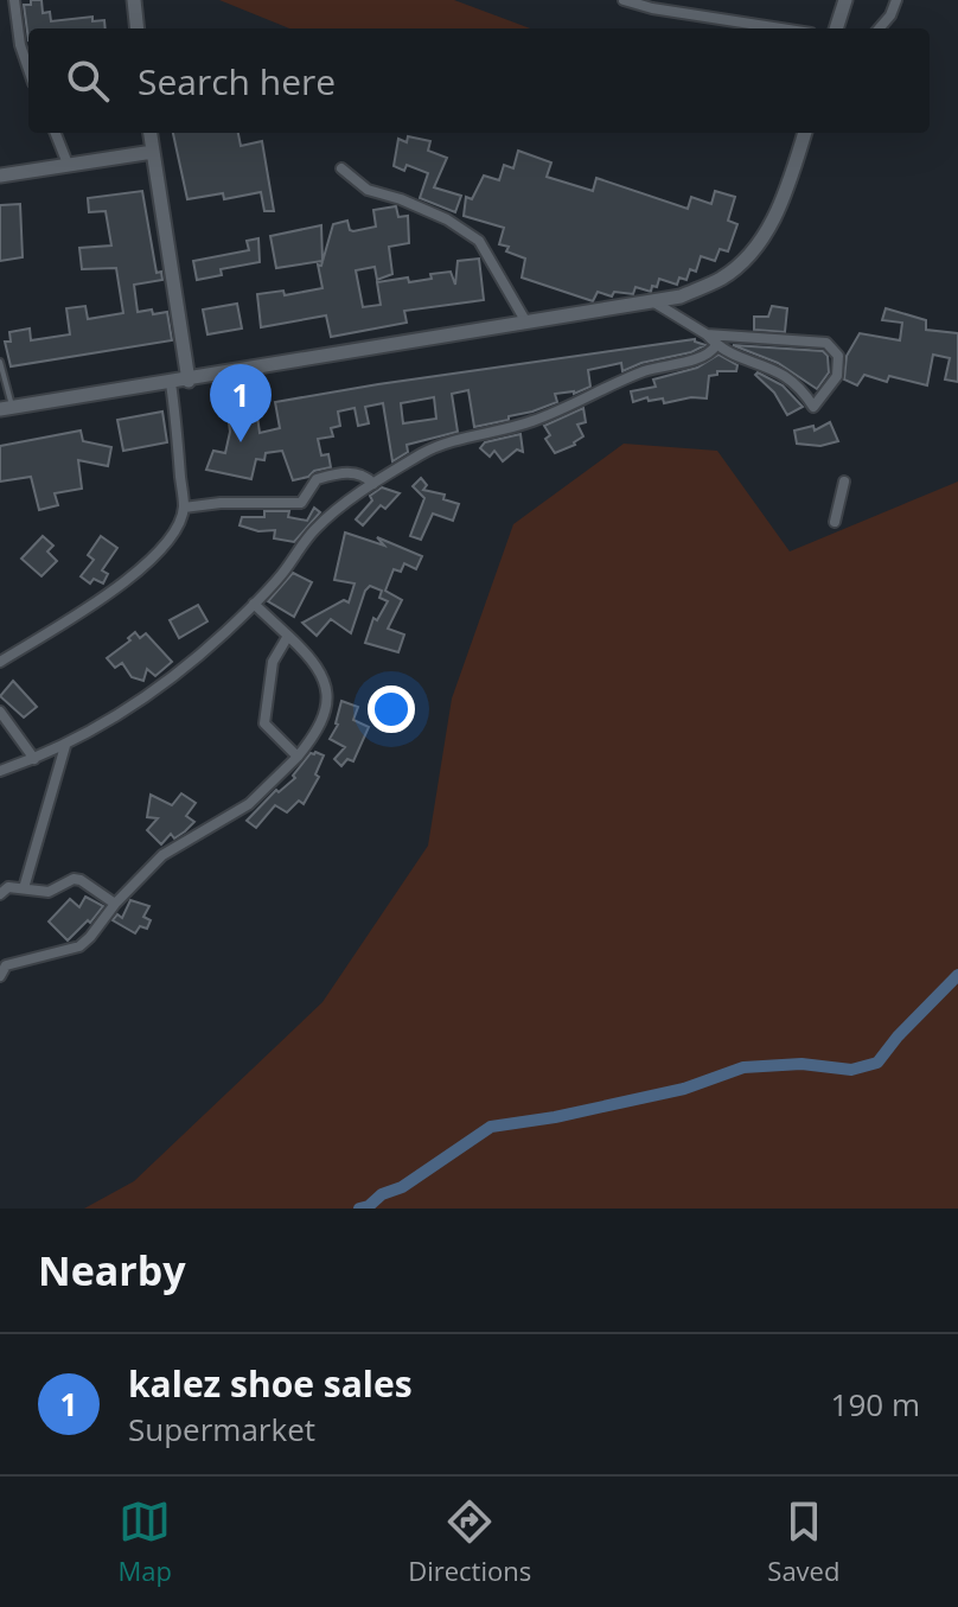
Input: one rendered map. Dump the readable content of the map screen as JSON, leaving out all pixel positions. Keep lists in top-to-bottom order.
{
  "page": {
    "search": "Search here",
    "pins": "1",
    "heading": "Nearby",
    "list": [
      {
        "mark": "1",
        "name": "kalez shoe sales",
        "note": "Supermarket",
        "value": "190 m"
      }
    ],
    "nav": ["Map", "Directions", "Saved"]
  }
}
